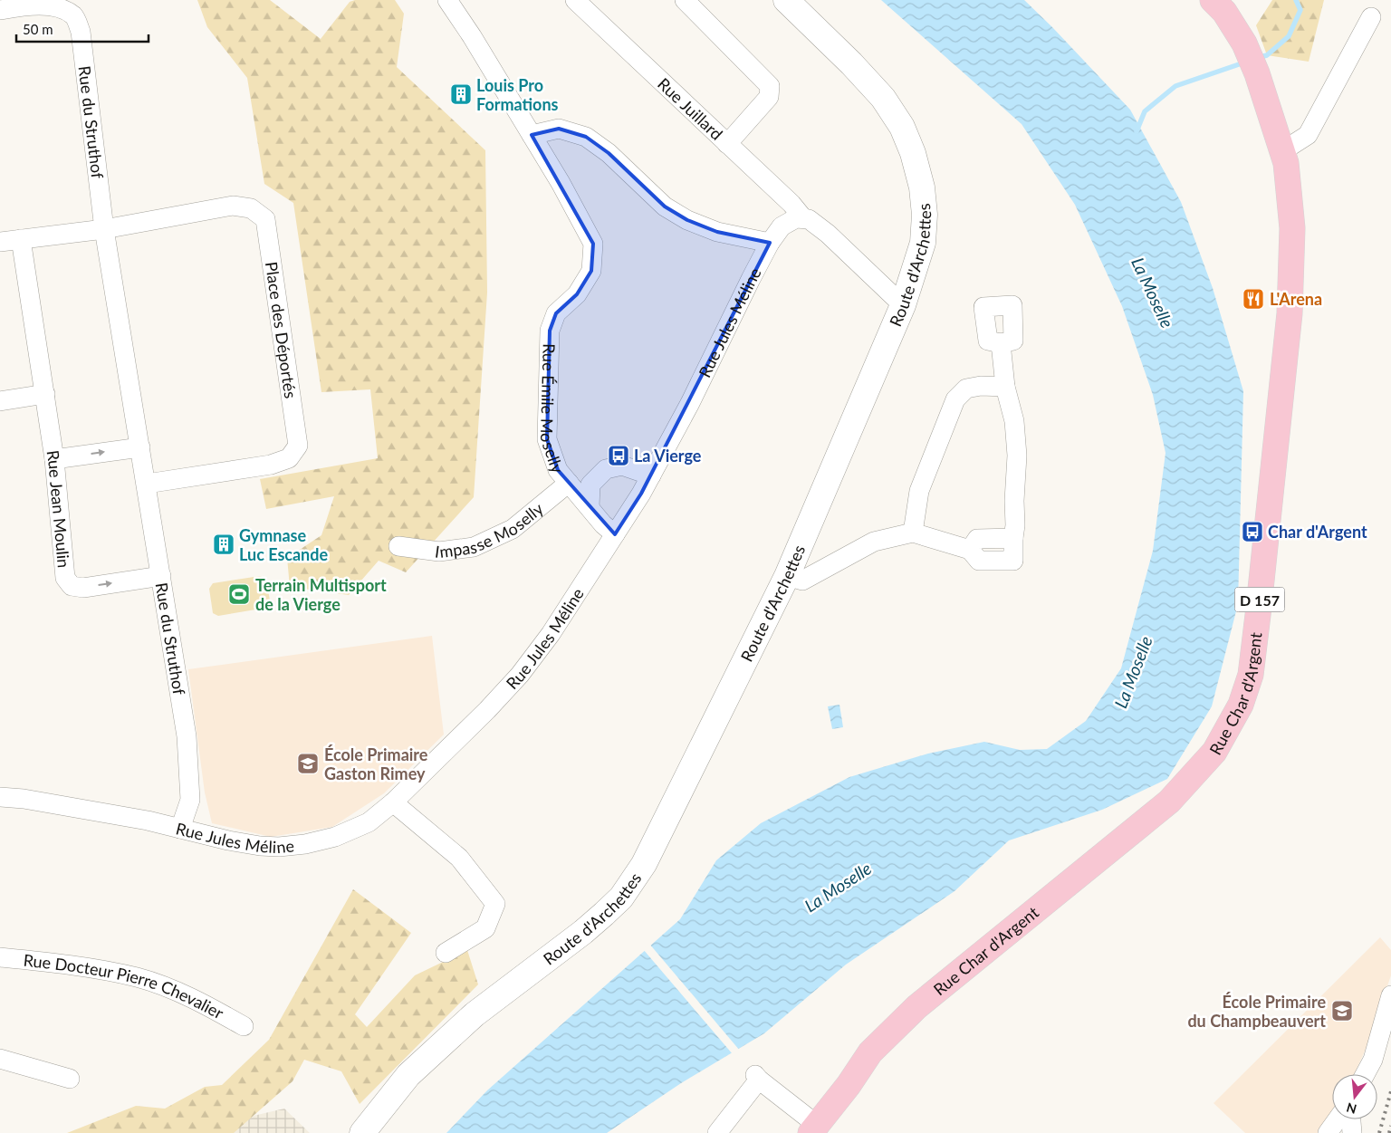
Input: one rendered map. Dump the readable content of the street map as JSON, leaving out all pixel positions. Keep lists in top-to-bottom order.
{
  "streets": {
    "main road": ["D 157", "Rue Char d'Argent"],
    "street": [
      "Rue Juillard",
      "Rue du Struthof",
      "Route d'Archettes",
      "Rue Jules Méline",
      "Place des Déportés",
      "Rue Émile Moselly",
      "Rue Jean Moulin",
      "Impasse Moselly",
      "Rue Docteur Pierre Chevalier"
    ]
  },
  "crossings": [
    ["Rue Juillard", "Rue Jules Méline"],
    ["Rue du Struthof", "Rue Jules Méline"],
    ["Rue du Struthof", "Place des Déportés"],
    ["Rue du Struthof", "Rue Jean Moulin"],
    ["Rue Jules Méline", "Rue Émile Moselly"],
    ["Rue Émile Moselly", "Impasse Moselly"]
  ],
  "water": ["La Moselle"],
  "places": {
    "building": ["Louis Pro Formations", "Gymnase Luc Escande"],
    "restaurant": ["L'Arena"],
    "bus stop": ["La Vierge", "Char d'Argent"],
    "sports": ["Terrain Multisport de la Vierge"],
    "school or university": ["École Primaire Gaston Rimey", "École Primaire du Champbeauvert"]
  },
  "scale_bar": "50 m",
  "north": "bottom"
}
